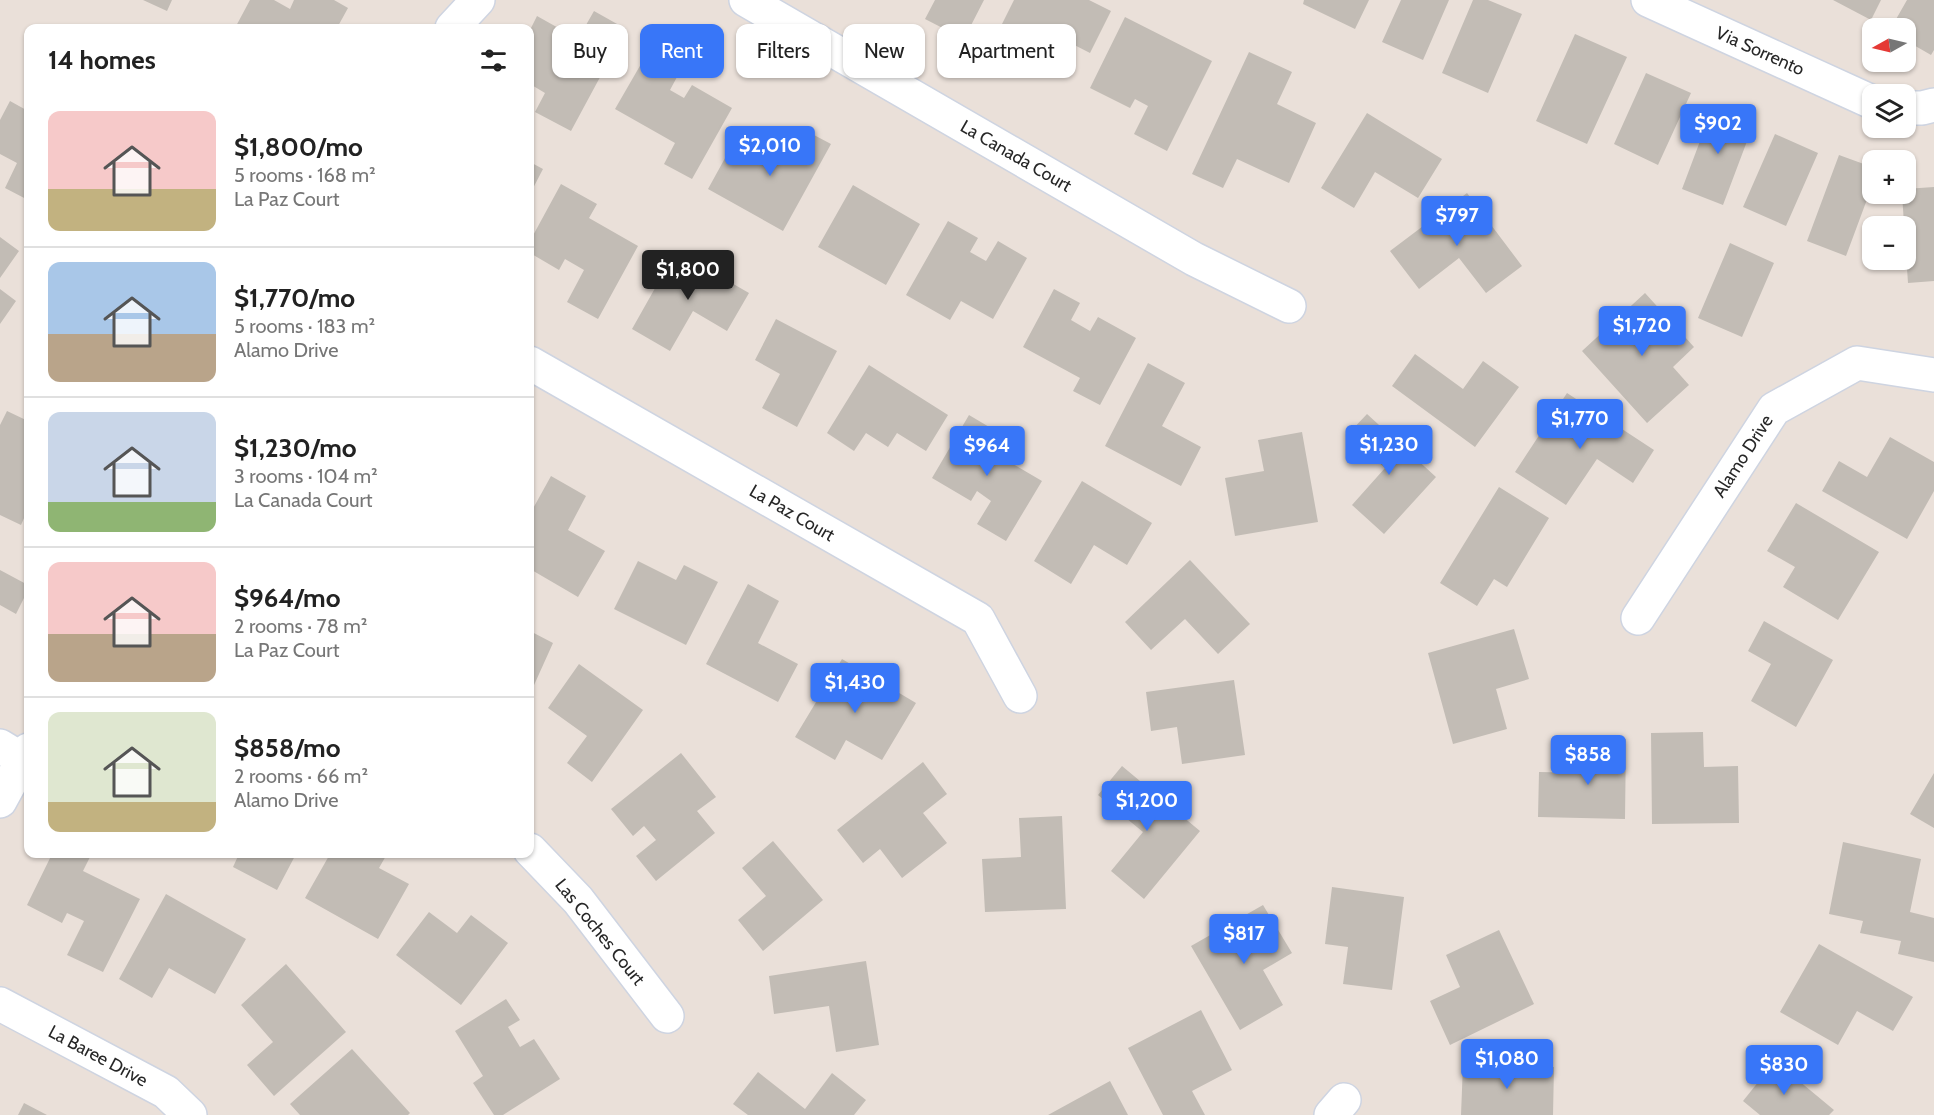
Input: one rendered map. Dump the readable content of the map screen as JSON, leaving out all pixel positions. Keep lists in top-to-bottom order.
{
  "streets": {
    "street": [
      "Via Sorrento",
      "La Canada Court",
      "Alamo Drive",
      "La Paz Court",
      "Las Coches Court",
      "La Baree Drive"
    ]
  },
  "north": "left",
  "page": {
    "map_buttons": ["+", "−"],
    "chip": [
      "Buy",
      "Rent",
      "Filters",
      "New",
      "Apartment"
    ],
    "heading": "14 homes",
    "list": [
      {
        "name": "$1,800/mo",
        "note": "5 rooms · 168 m² · La Paz Court"
      },
      {
        "name": "$1,770/mo",
        "note": "5 rooms · 183 m² · Alamo Drive"
      },
      {
        "name": "$1,230/mo",
        "note": "3 rooms · 104 m² · La Canada Court"
      },
      {
        "name": "$964/mo",
        "note": "2 rooms · 78 m² · La Paz Court"
      },
      {
        "name": "$858/mo",
        "note": "2 rooms · 66 m² · Alamo Drive"
      }
    ],
    "price": [
      "$902",
      "$2,010",
      "$797",
      "$1,800",
      "$1,720",
      "$1,770",
      "$1,230",
      "$964",
      "$1,430",
      "$858",
      "$1,200",
      "$817",
      "$1,080",
      "$830"
    ]
  }
}
